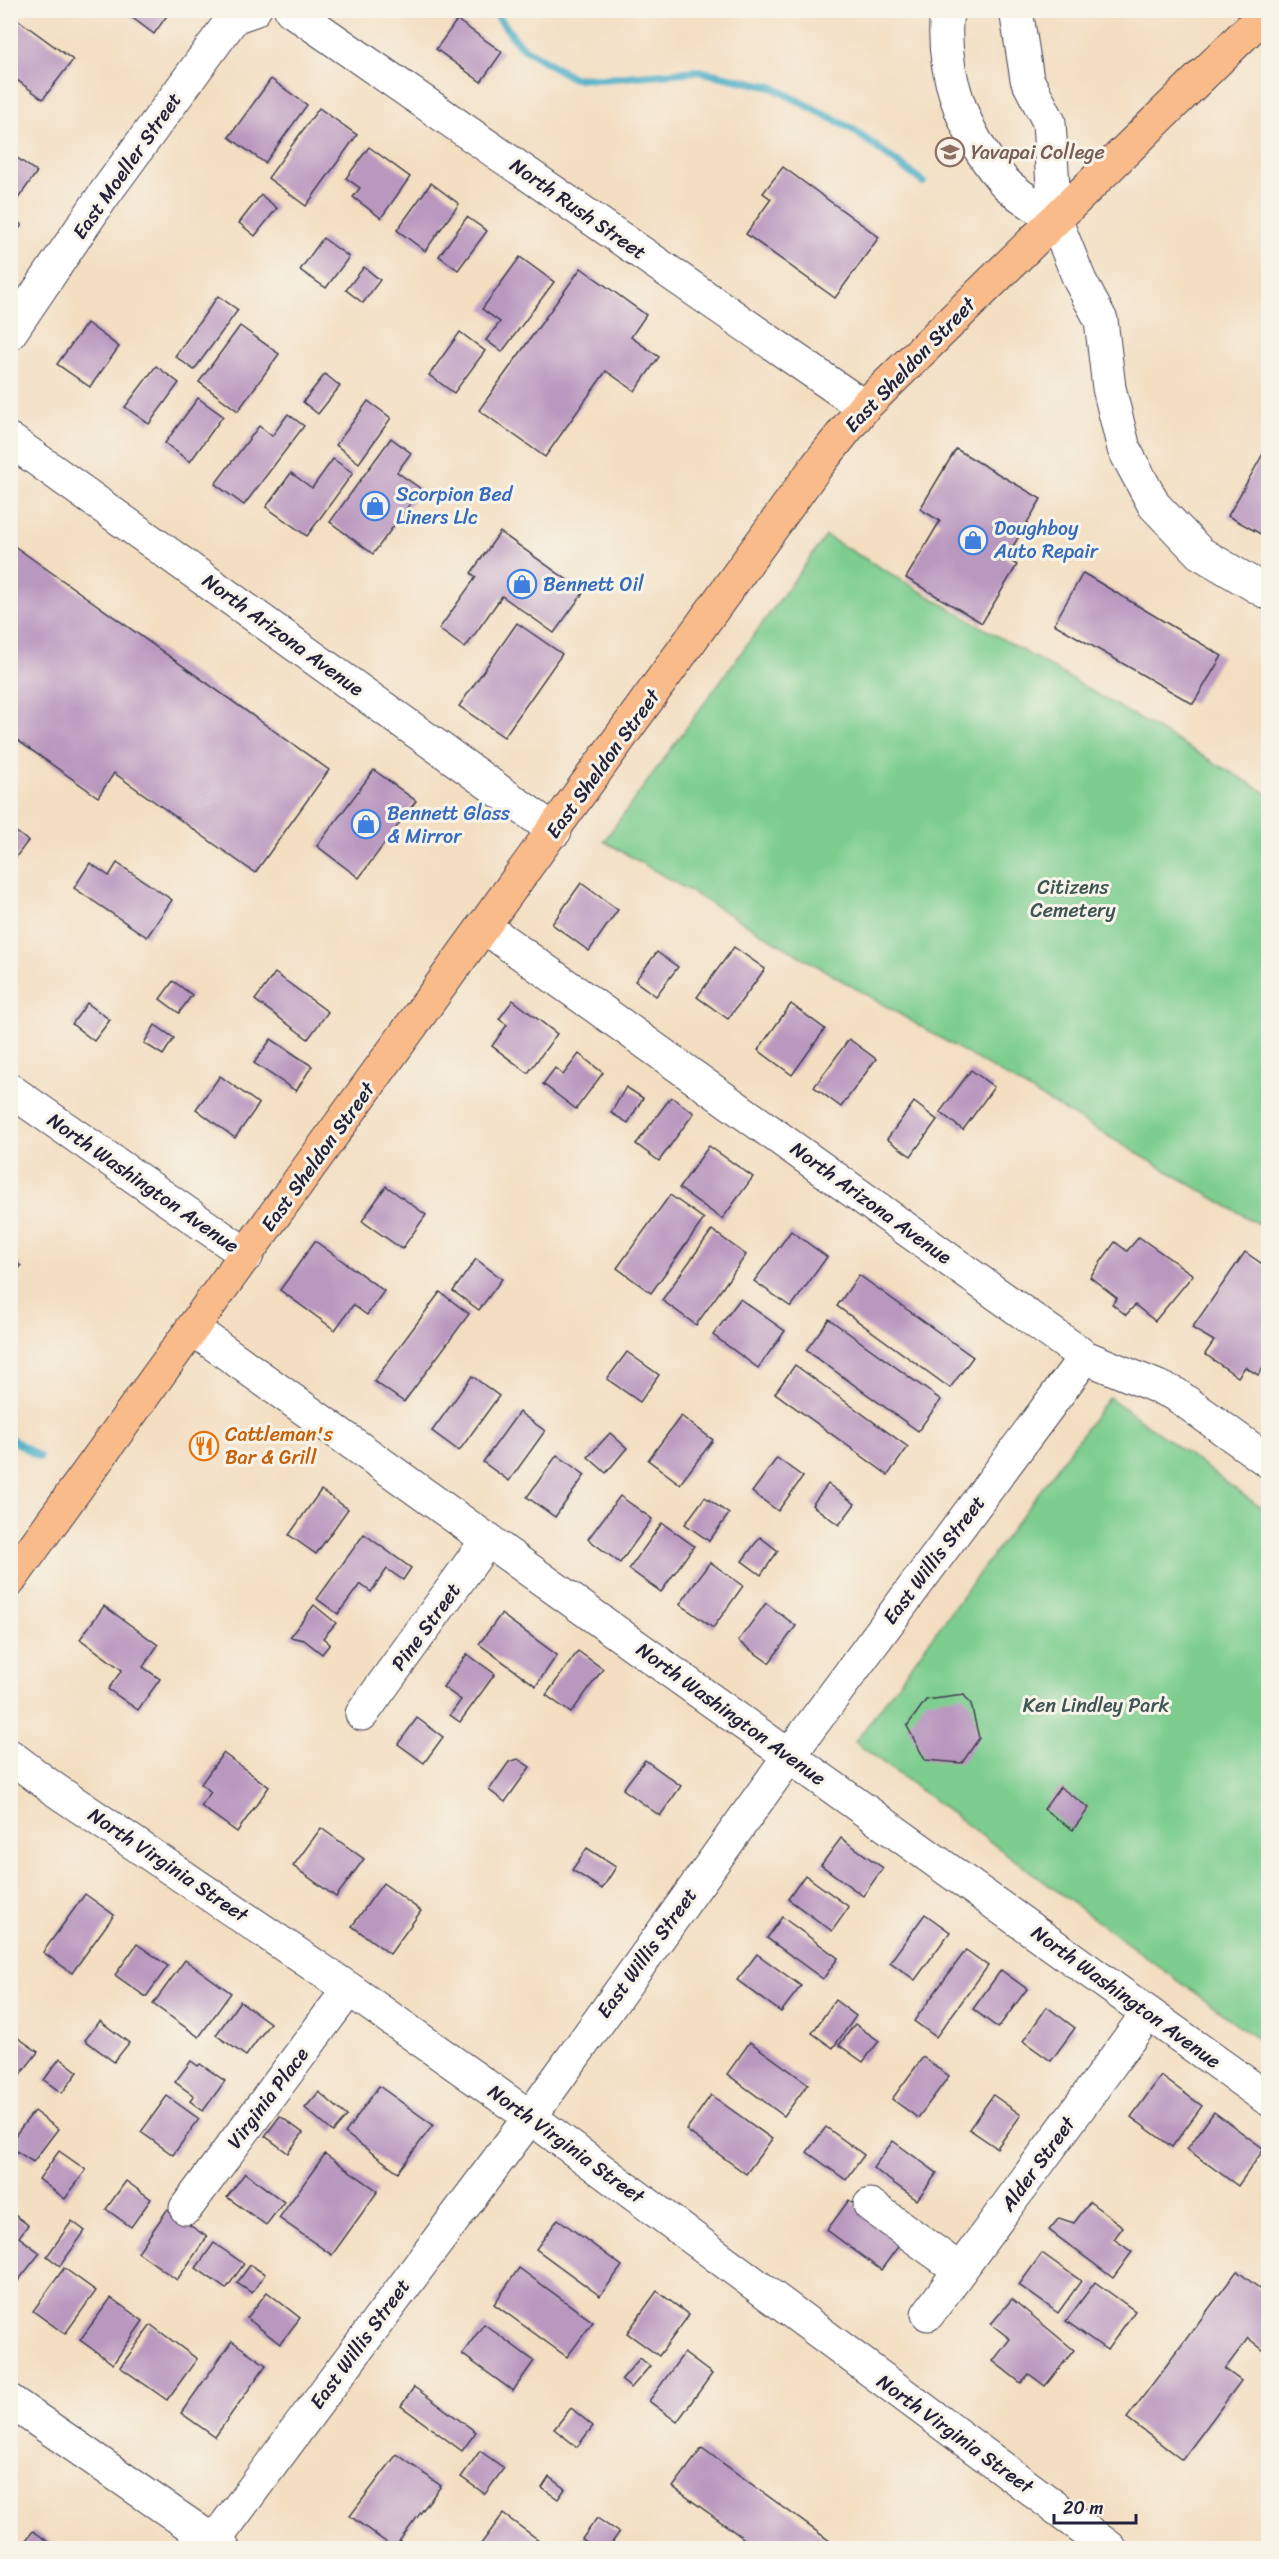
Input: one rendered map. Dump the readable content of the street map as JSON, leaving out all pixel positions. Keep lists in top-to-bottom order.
{
  "streets": {
    "main road": ["East Sheldon Street"],
    "street": [
      "East Moeller Street",
      "North Rush Street",
      "North Arizona Avenue",
      "North Washington Avenue",
      "East Willis Street",
      "Pine Street",
      "North Virginia Street",
      "Virginia Place",
      "Alder Street"
    ]
  },
  "crossings": [
    ["North Rush Street", "East Sheldon Street"],
    ["East Sheldon Street", "North Arizona Avenue"],
    ["East Sheldon Street", "North Washington Avenue"],
    ["North Arizona Avenue", "East Willis Street"],
    ["North Washington Avenue", "East Willis Street"],
    ["North Washington Avenue", "Pine Street"],
    ["North Washington Avenue", "Alder Street"],
    ["East Willis Street", "North Virginia Street"],
    ["North Virginia Street", "Virginia Place"]
  ],
  "parks": ["Citizens Cemetery", "Ken Lindley Park"],
  "places": {
    "school or university": ["Yavapai College"],
    "shop": [
      "Scorpion Bed Liners Llc",
      "Doughboy Auto Repair",
      "Bennett Oil",
      "Bennett Glass & Mirror"
    ],
    "restaurant": ["Cattleman's Bar & Grill"]
  },
  "scale_bar": "20 m"
}
